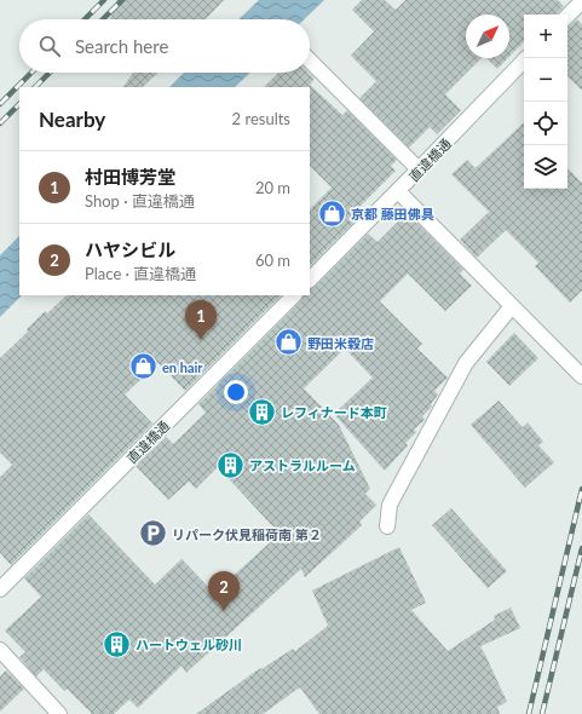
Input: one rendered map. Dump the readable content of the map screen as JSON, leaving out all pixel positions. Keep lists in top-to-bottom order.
{
  "streets": {
    "street": ["直違橋通"]
  },
  "places": {
    "shop": ["京都 藤田佛具", "野田米穀店", "en hair"],
    "building": ["レフィナード本町", "アストラルルーム", "ハートウェル砂川"],
    "parking": ["リパーク伏見稲荷南 第２"]
  },
  "north": "top right",
  "page": {
    "map_buttons": ["+", "−"],
    "search": "Search here",
    "heading": ["Nearby", "2 results"],
    "list": [
      {
        "mark": "1",
        "name": "村田博芳堂",
        "note": "Shop · 直違橋通",
        "value": "20 m"
      },
      {
        "mark": "2",
        "name": "ハヤシビル",
        "note": "Place · 直違橋通",
        "value": "60 m"
      }
    ],
    "pins": ["1", "2"]
  }
}
